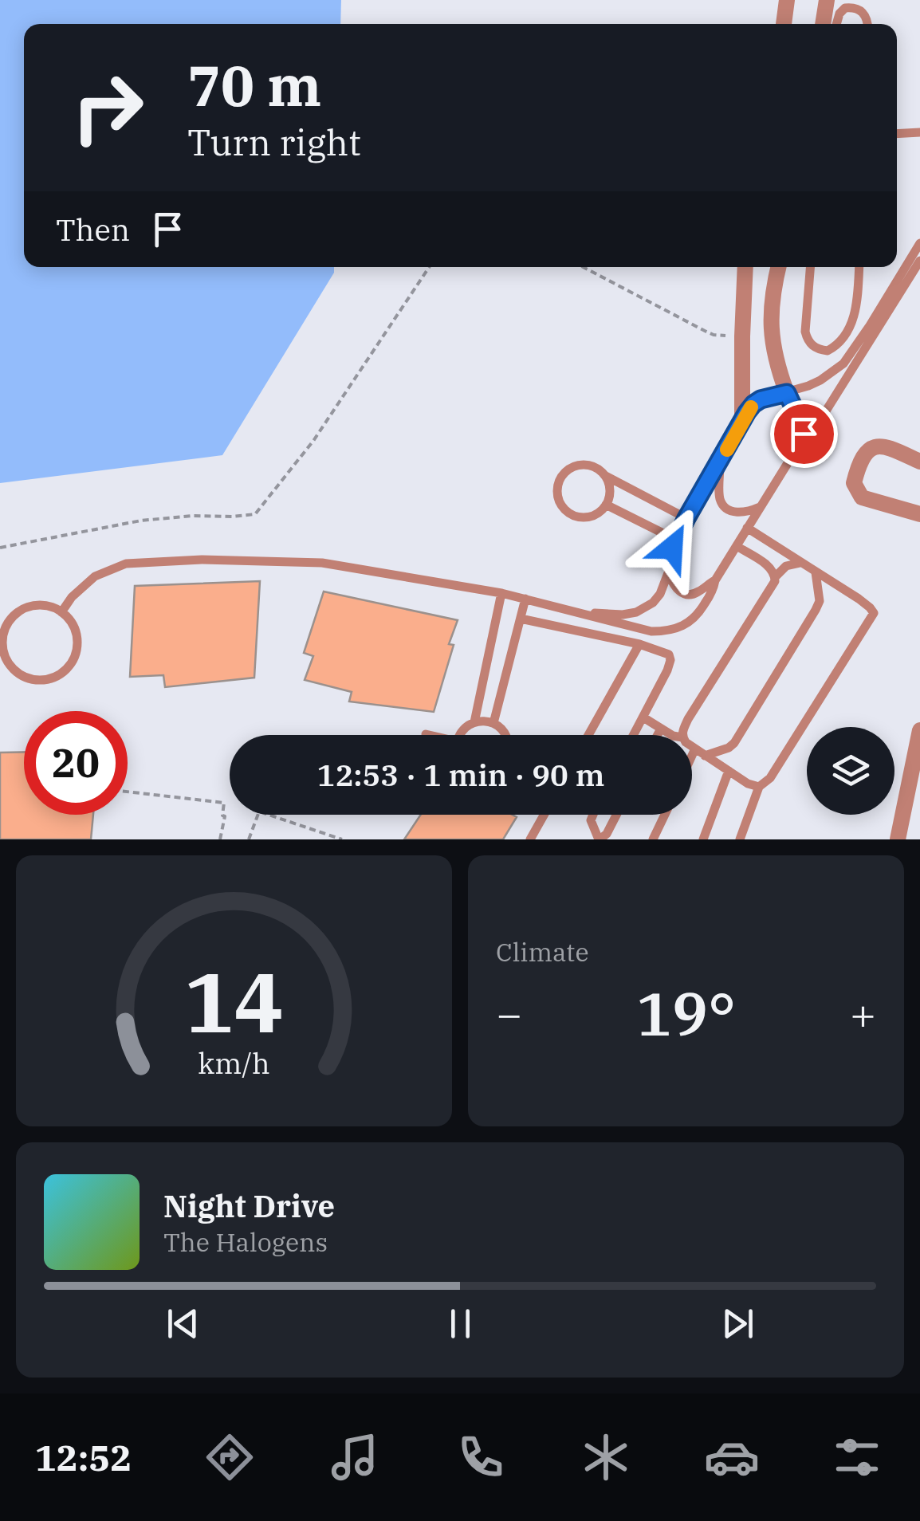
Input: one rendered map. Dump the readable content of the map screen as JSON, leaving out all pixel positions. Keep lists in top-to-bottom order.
{
  "page": {
    "turn": ["70 m", "Turn right"],
    "then": "Then",
    "limit": "20",
    "trip": "12:53 · 1 min · 90 m",
    "tile": "Climate",
    "heat": ["−", "19°", "+"],
    "song": ["Night Drive", "The Halogens"],
    "tabs": "12:52",
    "gauge": ["14", "km/h"]
  }
}
